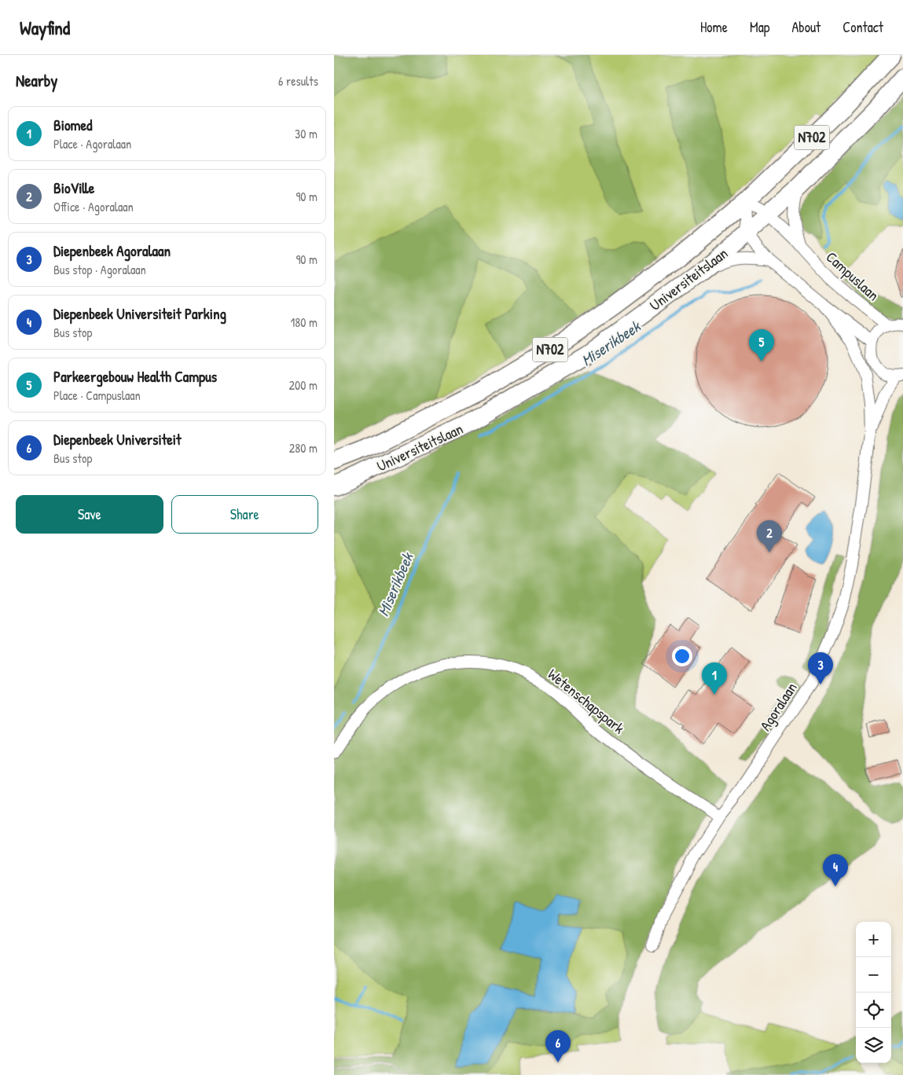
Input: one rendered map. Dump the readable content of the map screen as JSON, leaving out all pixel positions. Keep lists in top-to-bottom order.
{
  "streets": {
    "highway": ["N702", "Universiteitslaan"],
    "street": ["Campuslaan", "Wetenschapspark", "Agoralaan"]
  },
  "crossings": [
    ["Campuslaan", "Universiteitslaan"],
    ["Wetenschapspark", "Agoralaan"]
  ],
  "water": ["Miserikbeek"],
  "page": {
    "header": "Wayfind",
    "nav": [
      "Home",
      "Map",
      "About",
      "Contact"
    ],
    "heading": ["Nearby", "6 results"],
    "list": [
      {
        "mark": "1",
        "name": "Biomed",
        "note": "Place · Agoralaan",
        "value": "30 m"
      },
      {
        "mark": "2",
        "name": "BioVille",
        "note": "Office · Agoralaan",
        "value": "90 m"
      },
      {
        "mark": "3",
        "name": "Diepenbeek Agoralaan",
        "note": "Bus stop · Agoralaan",
        "value": "90 m"
      },
      {
        "mark": "4",
        "name": "Diepenbeek Universiteit Parking",
        "note": "Bus stop",
        "value": "180 m"
      },
      {
        "mark": "5",
        "name": "Parkeergebouw Health Campus",
        "note": "Place · Campuslaan",
        "value": "200 m"
      },
      {
        "mark": "6",
        "name": "Diepenbeek Universiteit",
        "note": "Bus stop",
        "value": "280 m"
      }
    ],
    "pins": [
      "5",
      "2",
      "3",
      "1",
      "4",
      "6"
    ],
    "buttons": ["Save", "Share"],
    "map_buttons": ["+", "−"]
  }
}
